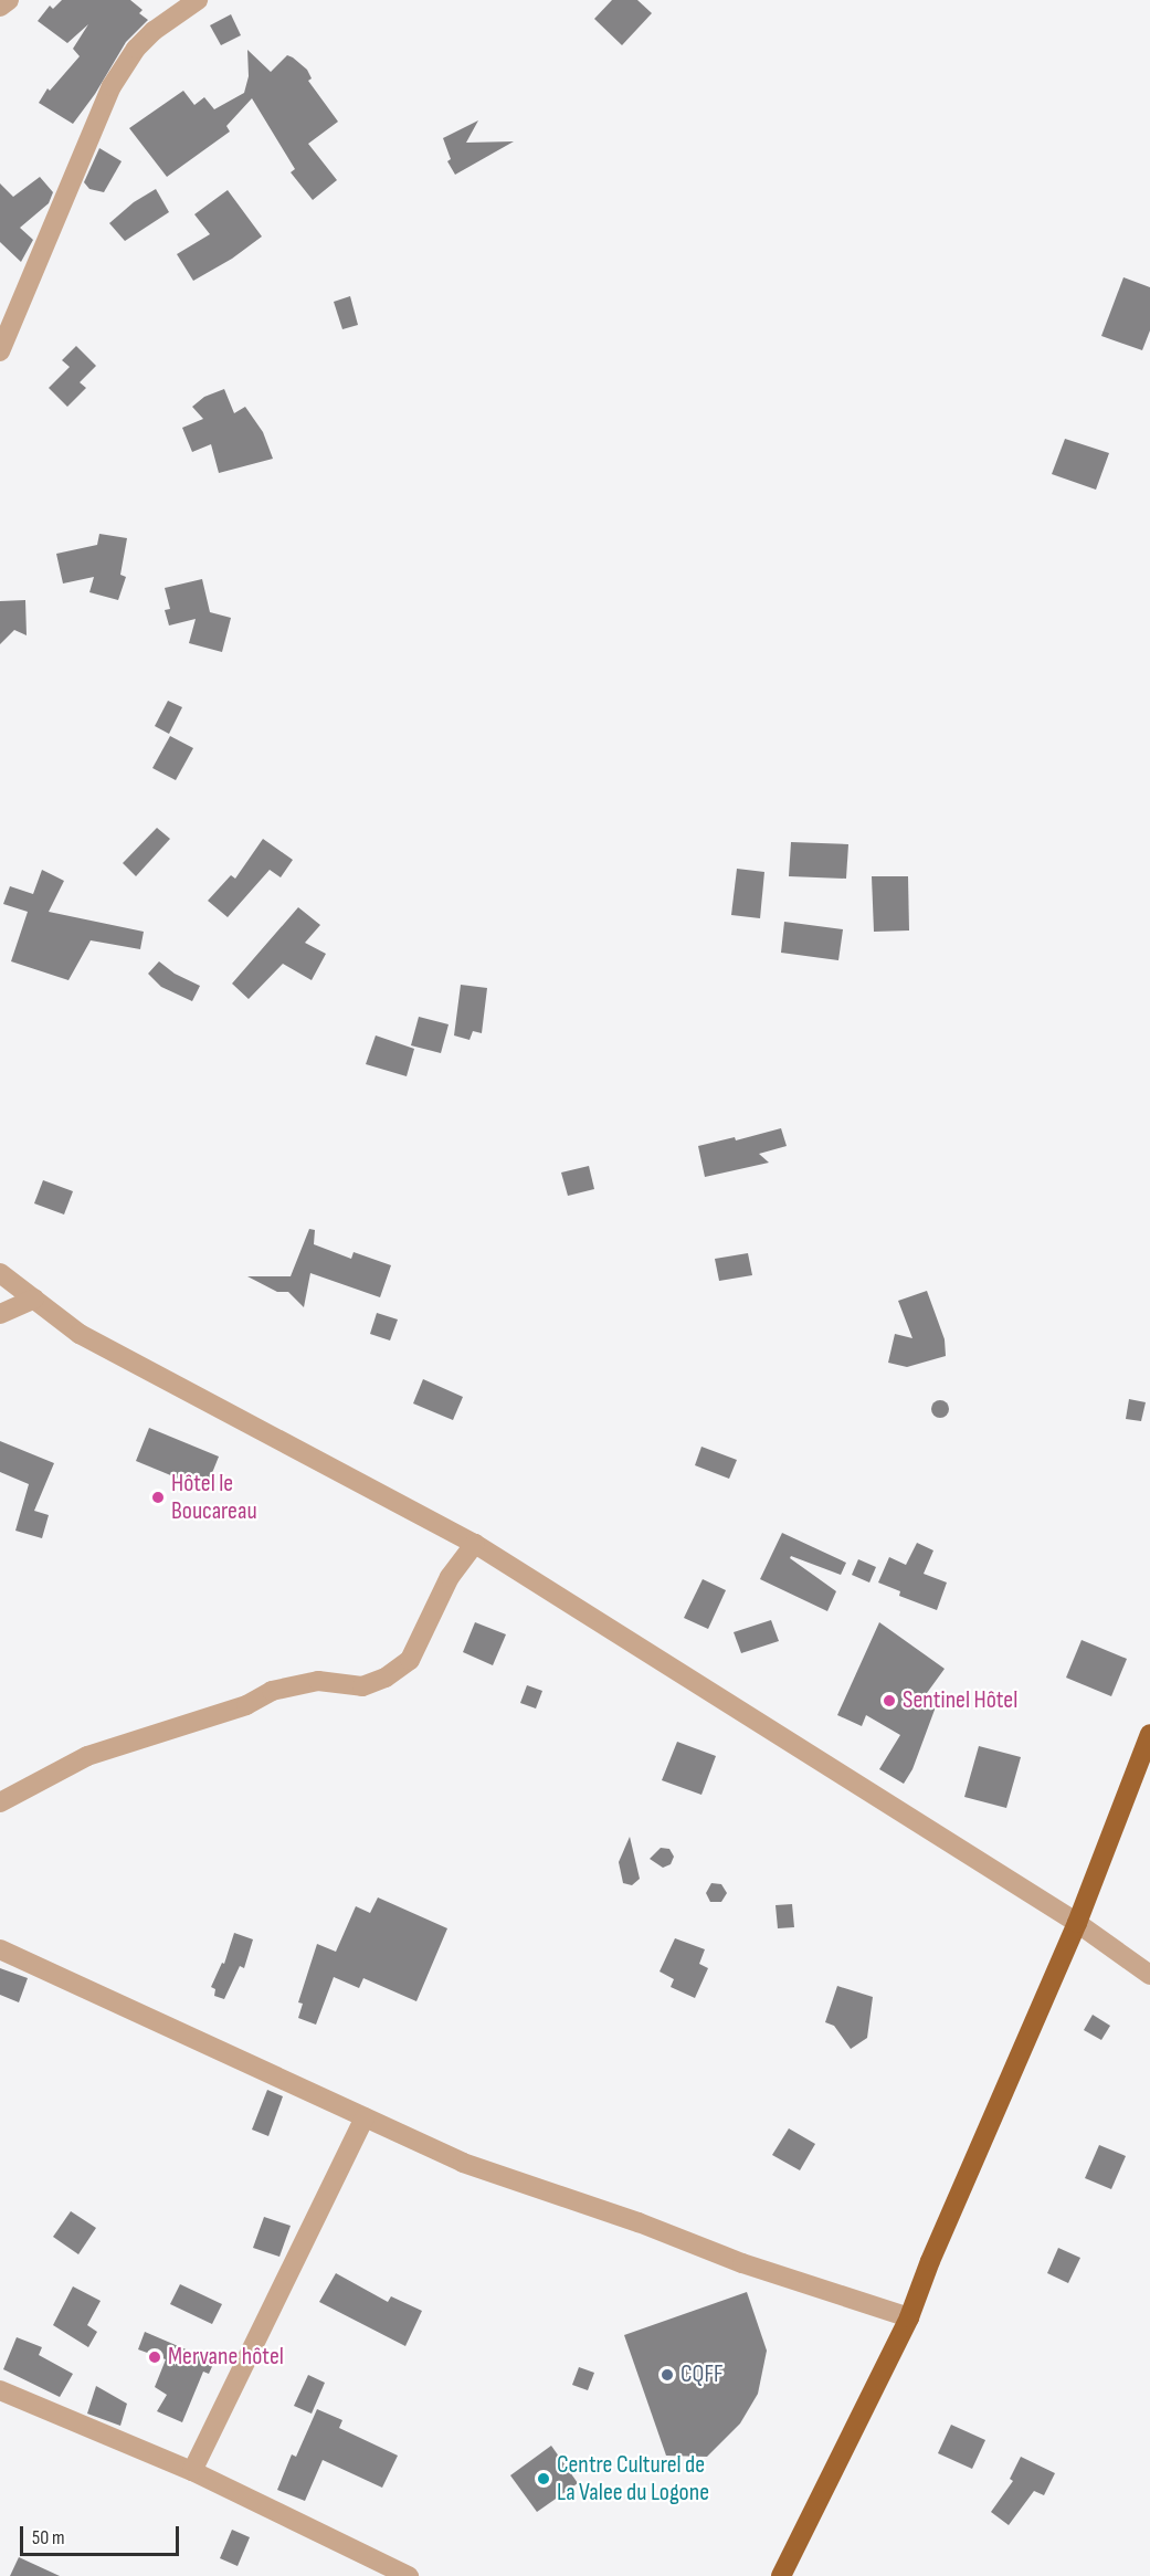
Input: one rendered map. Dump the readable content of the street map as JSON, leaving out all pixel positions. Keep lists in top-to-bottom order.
{
  "places": [
    "Hôtel le Boucareau",
    "Sentinel Hôtel",
    "Mervane hôtel",
    "CQFF",
    "Centre Culturel de La Valee du Logone"
  ],
  "scale_bar": "50 m"
}
